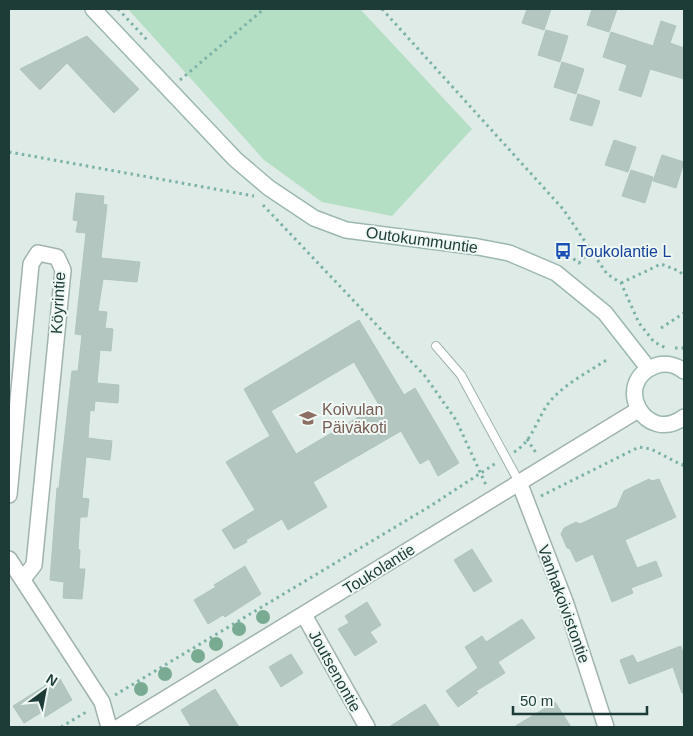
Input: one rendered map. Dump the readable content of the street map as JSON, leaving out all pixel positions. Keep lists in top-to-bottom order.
{
  "streets": {
    "street": [
      "Outokummuntie",
      "Köyrintie",
      "Toukolantie",
      "Vanhakoivistontie",
      "Joutsenontie"
    ]
  },
  "crossings": [
    ["Toukolantie", "Vanhakoivistontie"],
    ["Toukolantie", "Joutsenontie"]
  ],
  "places": {
    "bus stop": ["Toukolantie L"],
    "school or university": ["Koivulan Päiväkoti"]
  },
  "scale_bar": "50 m",
  "north": "top right"
}
